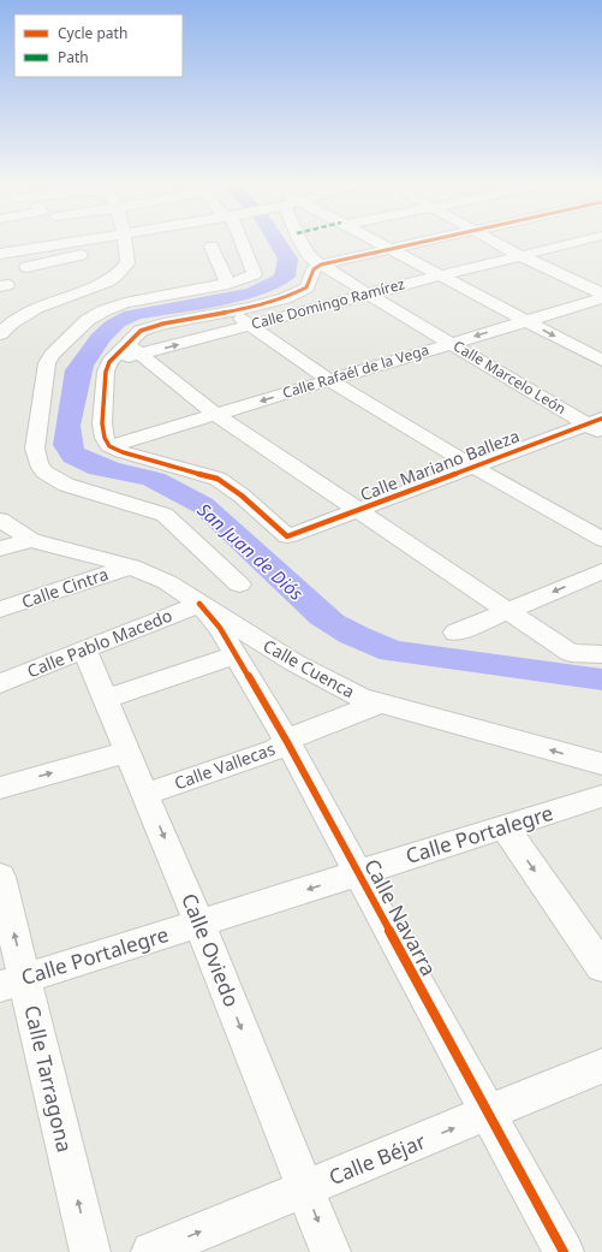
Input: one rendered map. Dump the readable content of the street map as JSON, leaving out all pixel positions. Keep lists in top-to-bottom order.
{
  "streets": {
    "street": [
      "Calle Domingo Ramírez",
      "Calle Rafaél de la Vega",
      "Calle Marcelo León",
      "Calle Mariano Balleza",
      "Calle Cintra",
      "Calle Pablo Macedo",
      "Calle Cuenca",
      "Calle Vallecas",
      "Calle Portalegre",
      "Calle Navarra",
      "Calle Oviedo",
      "Calle Tarragona",
      "Calle Béjar"
    ]
  },
  "crossings": [
    ["Calle Domingo Ramírez", "Calle Marcelo León"],
    ["Calle Rafaél de la Vega", "Calle Marcelo León"],
    ["Calle Rafaél de la Vega", "Calle Mariano Balleza"],
    ["Calle Marcelo León", "Calle Mariano Balleza"],
    ["Calle Cintra", "Calle Cuenca"],
    ["Calle Pablo Macedo", "Calle Cuenca"],
    ["Calle Pablo Macedo", "Calle Navarra"],
    ["Calle Pablo Macedo", "Calle Oviedo"],
    ["Calle Cuenca", "Calle Vallecas"],
    ["Calle Cuenca", "Calle Navarra"],
    ["Calle Vallecas", "Calle Navarra"],
    ["Calle Vallecas", "Calle Oviedo"],
    ["Calle Portalegre", "Calle Navarra"],
    ["Calle Portalegre", "Calle Oviedo"],
    ["Calle Portalegre", "Calle Tarragona"],
    ["Calle Navarra", "Calle Béjar"],
    ["Calle Oviedo", "Calle Béjar"]
  ],
  "one_way": ["Calle Oviedo", "Calle Tarragona", "Calle Béjar"],
  "water": ["San Juan de Diós"],
  "legend": ["Cycle path", "Path"]
}
